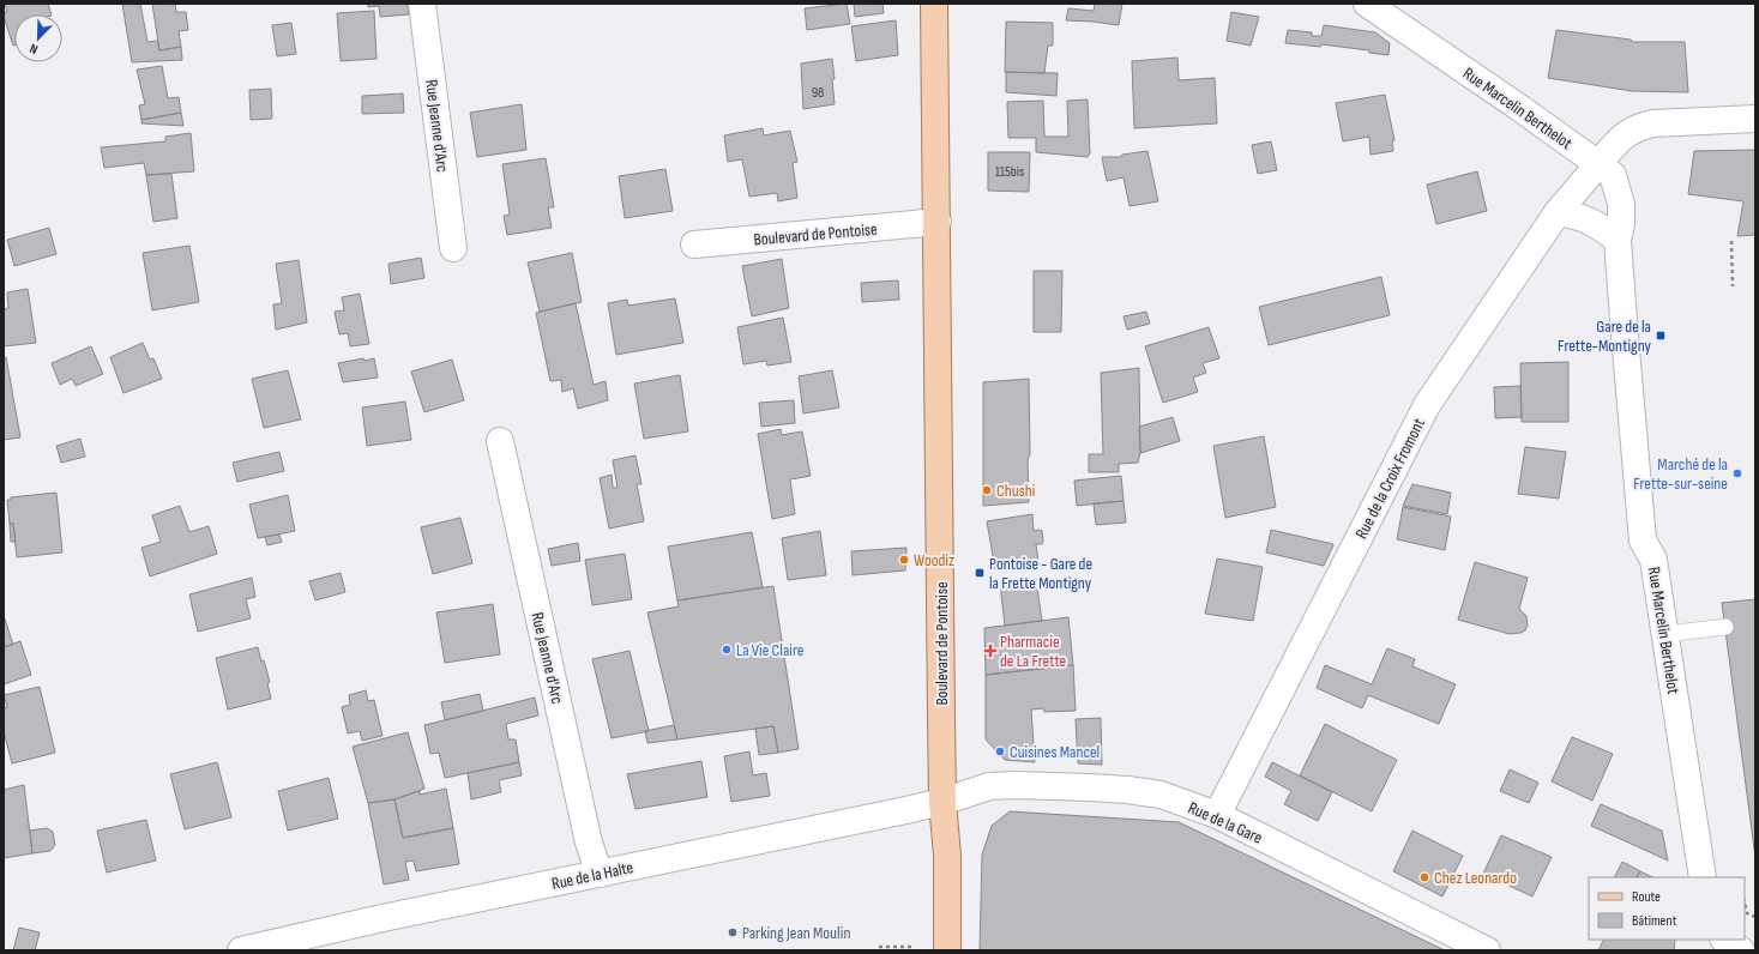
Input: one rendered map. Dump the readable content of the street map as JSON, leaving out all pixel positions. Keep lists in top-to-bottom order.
{
  "streets": {
    "main road": ["Boulevard de Pontoise"],
    "street": [
      "Rue Marcelin Berthelot",
      "Rue Jeanne d'Arc",
      "Rue de la Croix Fromont",
      "Rue de la Gare",
      "Rue de la Halte"
    ]
  },
  "crossings": [
    ["Rue Marcelin Berthelot", "Rue de la Croix Fromont"],
    ["Rue Jeanne d'Arc", "Rue de la Halte"],
    ["Boulevard de Pontoise", "Rue de la Gare"],
    ["Boulevard de Pontoise", "Rue de la Halte"],
    ["Rue de la Croix Fromont", "Rue de la Gare"],
    ["Rue de la Gare", "Rue de la Halte"]
  ],
  "places": {
    "transit": ["Gare de la Frette-Montigny", "Pontoise - Gare de la Frette Montigny"],
    "other": [
      "Marché de la Frette-sur-seine",
      "Chushi",
      "Woodiz",
      "La Vie Claire",
      "Cuisines Mancel",
      "Chez Leonardo",
      "Parking Jean Moulin"
    ],
    "health": ["Pharmacie de La Frette"]
  },
  "house_numbers": ["98", "115bis"],
  "legend": ["Route", "Bâtiment"],
  "north": "bottom left"
}
